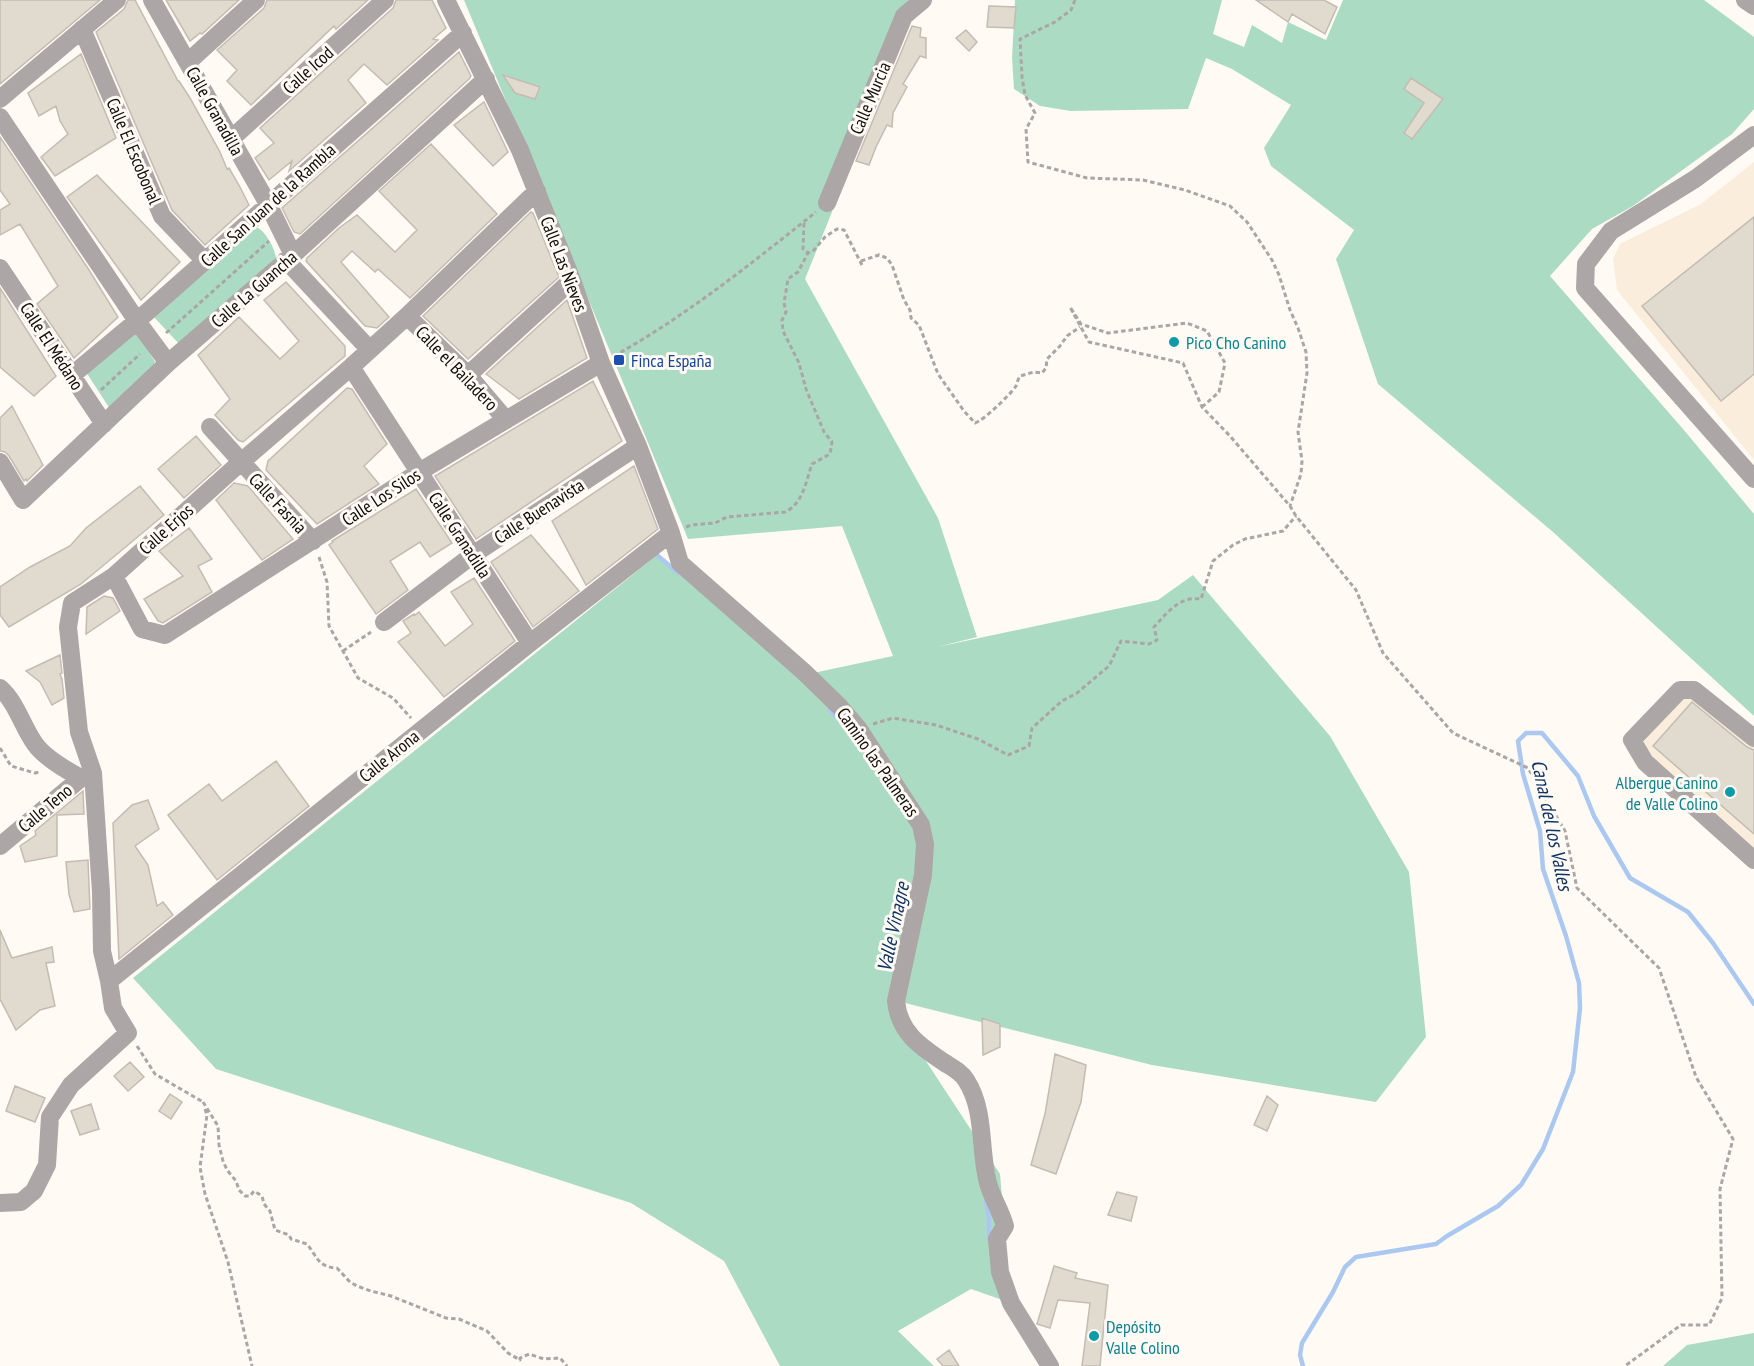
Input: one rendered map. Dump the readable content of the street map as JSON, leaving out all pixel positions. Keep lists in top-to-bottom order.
{
  "streets": {
    "street": [
      "Calle Icod",
      "Calle Murcia",
      "Calle Granadilla",
      "Calle El Escobonal",
      "Calle San Juan de la Rambla",
      "Calle Las Nieves",
      "Calle La Guancha",
      "Calle El Médano",
      "Calle el Bailadero",
      "Calle Los Silos",
      "Calle Fasnia",
      "Calle Buenavista",
      "Calle Erjos",
      "Calle Arona",
      "Camino las Palmeras",
      "Calle Teno"
    ]
  },
  "crossings": [
    ["Calle Icod", "Calle Granadilla"],
    ["Calle Granadilla", "Calle San Juan de la Rambla"],
    ["Calle Granadilla", "Calle La Guancha"],
    ["Calle Granadilla", "Calle Los Silos"],
    ["Calle Granadilla", "Calle Buenavista"],
    ["Calle Granadilla", "Calle Erjos"],
    ["Calle Granadilla", "Calle Arona"],
    ["Calle El Escobonal", "Calle San Juan de la Rambla"],
    ["Calle San Juan de la Rambla", "Calle Las Nieves"],
    ["Calle San Juan de la Rambla", "Calle El Médano"],
    ["Calle Las Nieves", "Calle La Guancha"],
    ["Calle Las Nieves", "Calle Los Silos"],
    ["Calle Las Nieves", "Calle Buenavista"],
    ["Calle Las Nieves", "Calle Erjos"],
    ["Calle Las Nieves", "Calle Arona"],
    ["Calle Las Nieves", "Camino las Palmeras"],
    ["Calle La Guancha", "Calle El Médano"],
    ["Calle el Bailadero", "Calle Los Silos"],
    ["Calle el Bailadero", "Calle Erjos"],
    ["Calle Los Silos", "Calle Fasnia"],
    ["Calle Los Silos", "Calle Erjos"],
    ["Calle Fasnia", "Calle Erjos"],
    ["Calle Fasnia", "Calle Arona"],
    ["Calle Erjos", "Calle Arona"],
    ["Calle Erjos", "Calle Teno"],
    ["Calle Arona", "Camino las Palmeras"]
  ],
  "water": ["Canal del los Valles", "Valle Vinagre"],
  "places": {
    "other": ["Pico Cho Canino", "Albergue Canino de Valle Colino", "Depósito Valle Colino"],
    "transit": ["Finca España"]
  }
}
